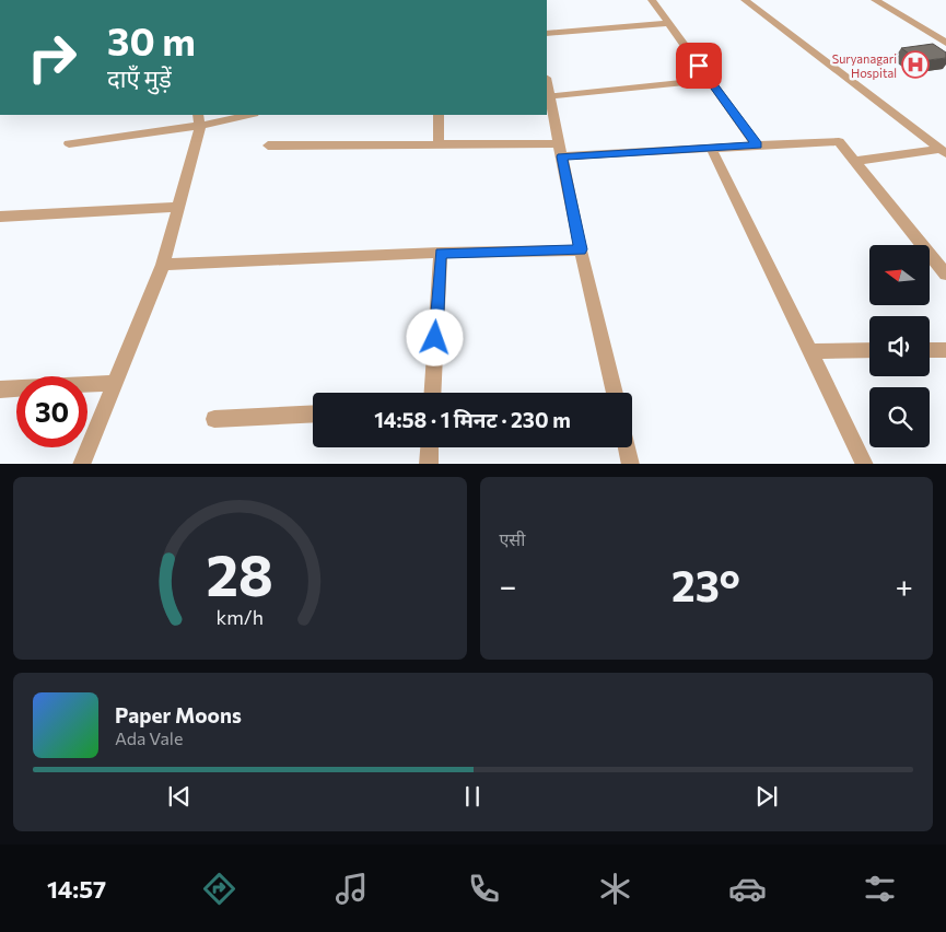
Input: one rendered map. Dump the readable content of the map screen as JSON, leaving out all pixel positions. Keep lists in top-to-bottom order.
{
  "places": {
    "hospital": ["Suryanagari Hospital"]
  },
  "north": "left",
  "page": {
    "turn": ["30 m", "दाएँ मुड़ें"],
    "limit": "30",
    "trip": "14:58 · 1 मिनट · 230 m",
    "tile": "एसी",
    "heat": ["−", "23°", "+"],
    "song": ["Paper Moons", "Ada Vale"],
    "tabs": "14:57",
    "gauge": ["28", "km/h"]
  }
}
